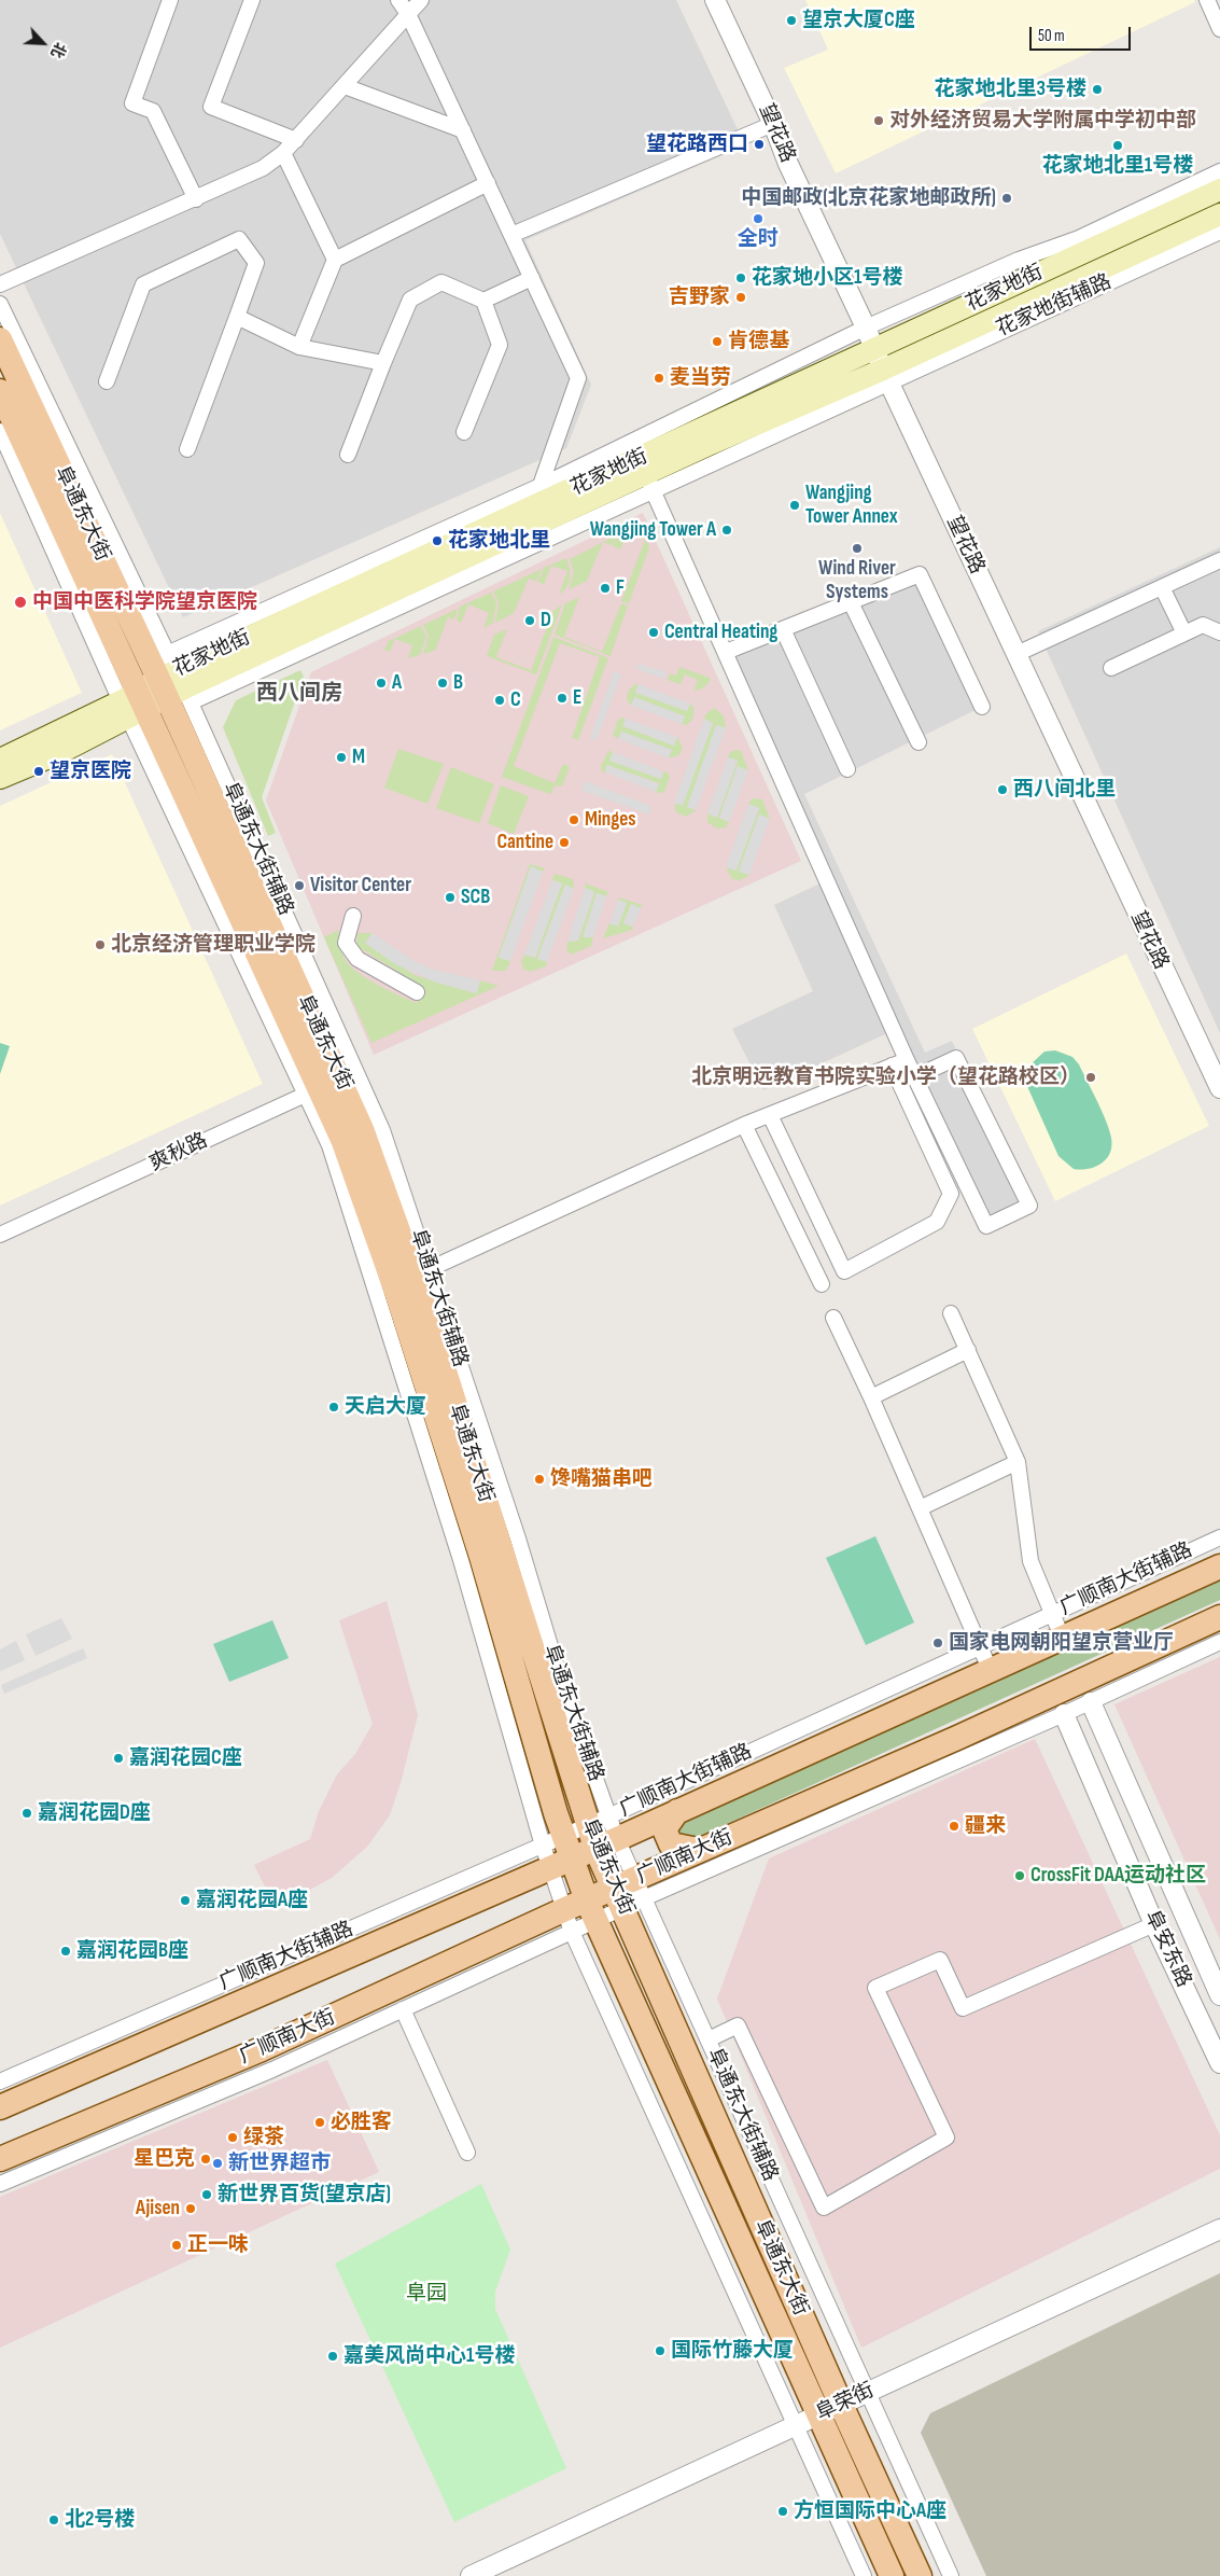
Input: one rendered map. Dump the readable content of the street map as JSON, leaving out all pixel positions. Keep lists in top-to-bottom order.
{
  "streets": {
    "main road": ["花家地街", "阜通东大街", "广顺南大街"],
    "street": [
      "望花路",
      "花家地街辅路",
      "阜通东大街辅路",
      "爽秋路",
      "广顺南大街辅路",
      "阜安东路",
      "阜荣街"
    ]
  },
  "crossings": [
    ["望花路", "花家地街"],
    ["望花路", "花家地街辅路"],
    ["花家地街", "花家地街辅路"],
    ["花家地街", "阜通东大街"],
    ["花家地街", "阜通东大街辅路"],
    ["阜通东大街", "阜通东大街辅路"],
    ["阜通东大街", "爽秋路"],
    ["阜通东大街", "广顺南大街辅路"],
    ["阜通东大街", "广顺南大街"],
    ["阜通东大街", "阜荣街"],
    ["阜通东大街辅路", "爽秋路"],
    ["阜通东大街辅路", "广顺南大街"],
    ["阜通东大街辅路", "阜荣街"]
  ],
  "districts": ["西八间房"],
  "parks": ["阜园"],
  "places": [
    "望京大厦C座",
    "花家地北里3号楼",
    "对外经济贸易大学附属中学初中部",
    "望花路西口",
    "花家地北里1号楼",
    "中国邮政(北京花家地邮政所)",
    "全时",
    "花家地小区1号楼",
    "吉野家",
    "肯德基",
    "麦当劳",
    "Wangjing Tower Annex",
    "Wangjing Tower A",
    "花家地北里",
    "Wind River Systems",
    "F",
    "中国中医科学院望京医院",
    "D",
    "Central Heating",
    "A",
    "B",
    "E",
    "C",
    "M",
    "望京医院",
    "西八间北里",
    "Minges",
    "Cantine",
    "Visitor Center",
    "SCB",
    "北京经济管理职业学院",
    "北京明远教育书院实验小学（望花路校区）",
    "天启大厦",
    "馋嘴猫串吧",
    "国家电网朝阳望京营业厅",
    "嘉润花园C座",
    "嘉润花园D座",
    "疆来",
    "CrossFit DAA运动社区",
    "嘉润花园A座",
    "嘉润花园B座",
    "必胜客",
    "绿茶",
    "星巴克",
    "新世界超市",
    "新世界百货(望京店)",
    "Ajisen",
    "正一味",
    "国际竹藤大厦",
    "嘉美风尚中心1号楼",
    "方恒国际中心A座",
    "北2号楼"
  ],
  "scale_bar": "50 m",
  "north": "bottom right"
}
